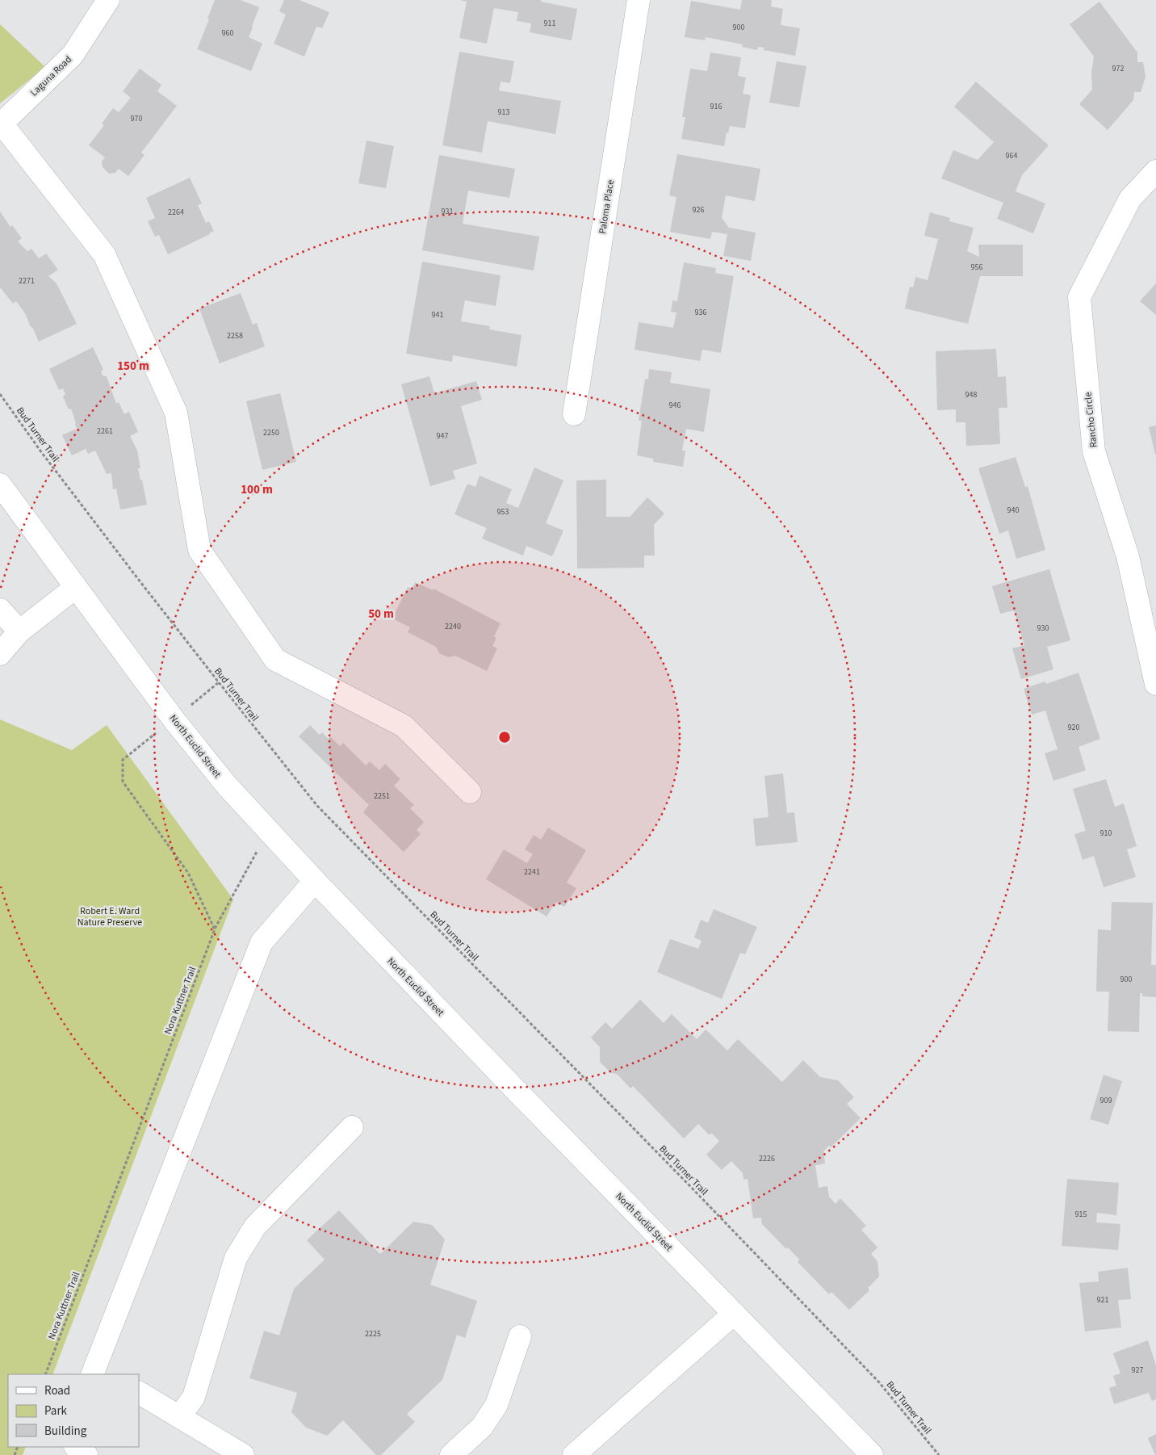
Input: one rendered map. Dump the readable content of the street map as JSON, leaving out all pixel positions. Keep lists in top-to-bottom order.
{
  "streets": {
    "street": [
      "Laguna Road",
      "Paloma Place",
      "Rancho Circle",
      "North Euclid Street"
    ],
    "path": ["Bud Turner Trail", "Nora Kuttner Trail"]
  },
  "crossings": [
    ["North Euclid Street", "Nora Kuttner Trail"]
  ],
  "parks": ["Robert E. Ward Nature Preserve"],
  "house_numbers": [
    "911",
    "900",
    "960",
    "972",
    "916",
    "913",
    "970",
    "964",
    "926",
    "931",
    "2264",
    "956",
    "2271",
    "936",
    "941",
    "2258",
    "948",
    "946",
    "2261",
    "2250",
    "947",
    "940",
    "953",
    "2240",
    "930",
    "920",
    "2251",
    "910",
    "2241",
    "900",
    "909",
    "2226",
    "915",
    "921",
    "2225",
    "927"
  ],
  "legend": ["Road", "Park", "Building"],
  "rings": ["150 m", "100 m", "50 m"]
}
